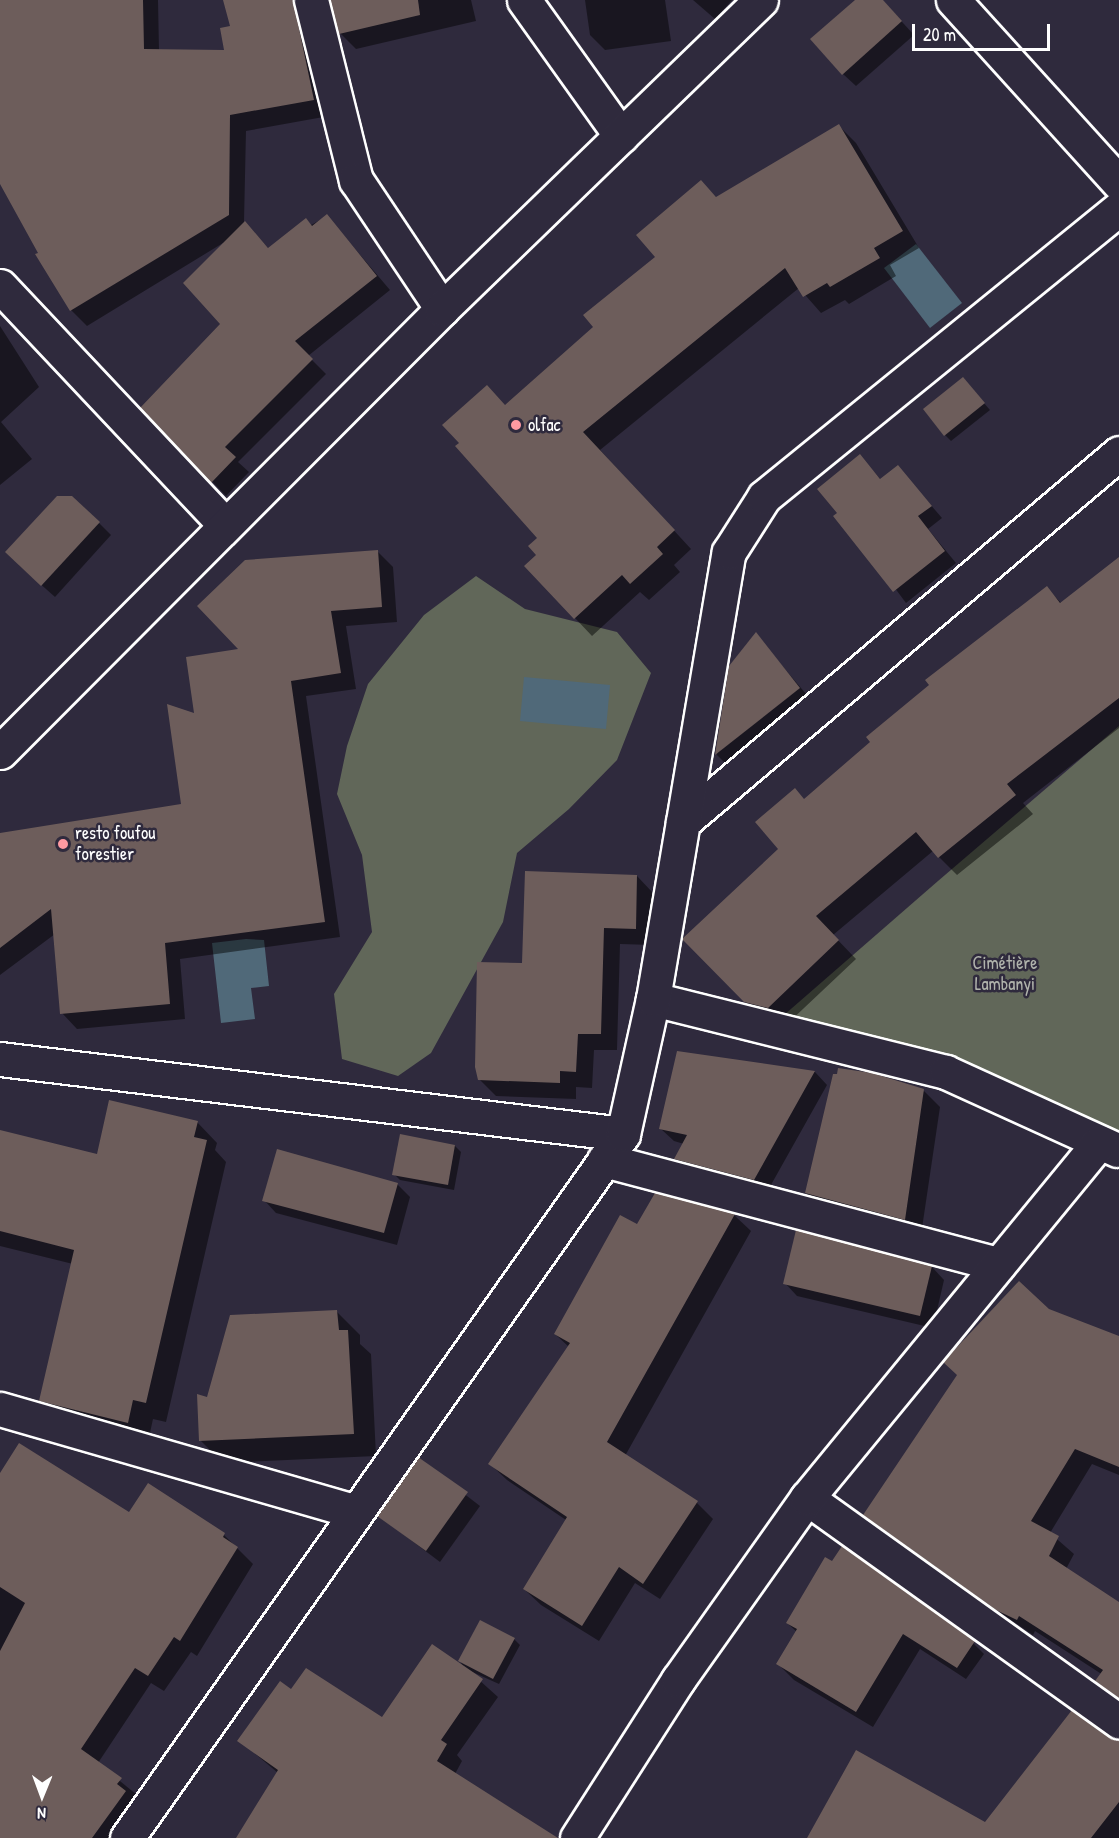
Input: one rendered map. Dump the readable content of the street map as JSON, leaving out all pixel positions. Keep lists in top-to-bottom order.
{
  "parks": ["Cimétière Lambanyi"],
  "places": ["olfac", "resto foufou forestier"],
  "scale_bar": "20 m",
  "north": "bottom"
}
